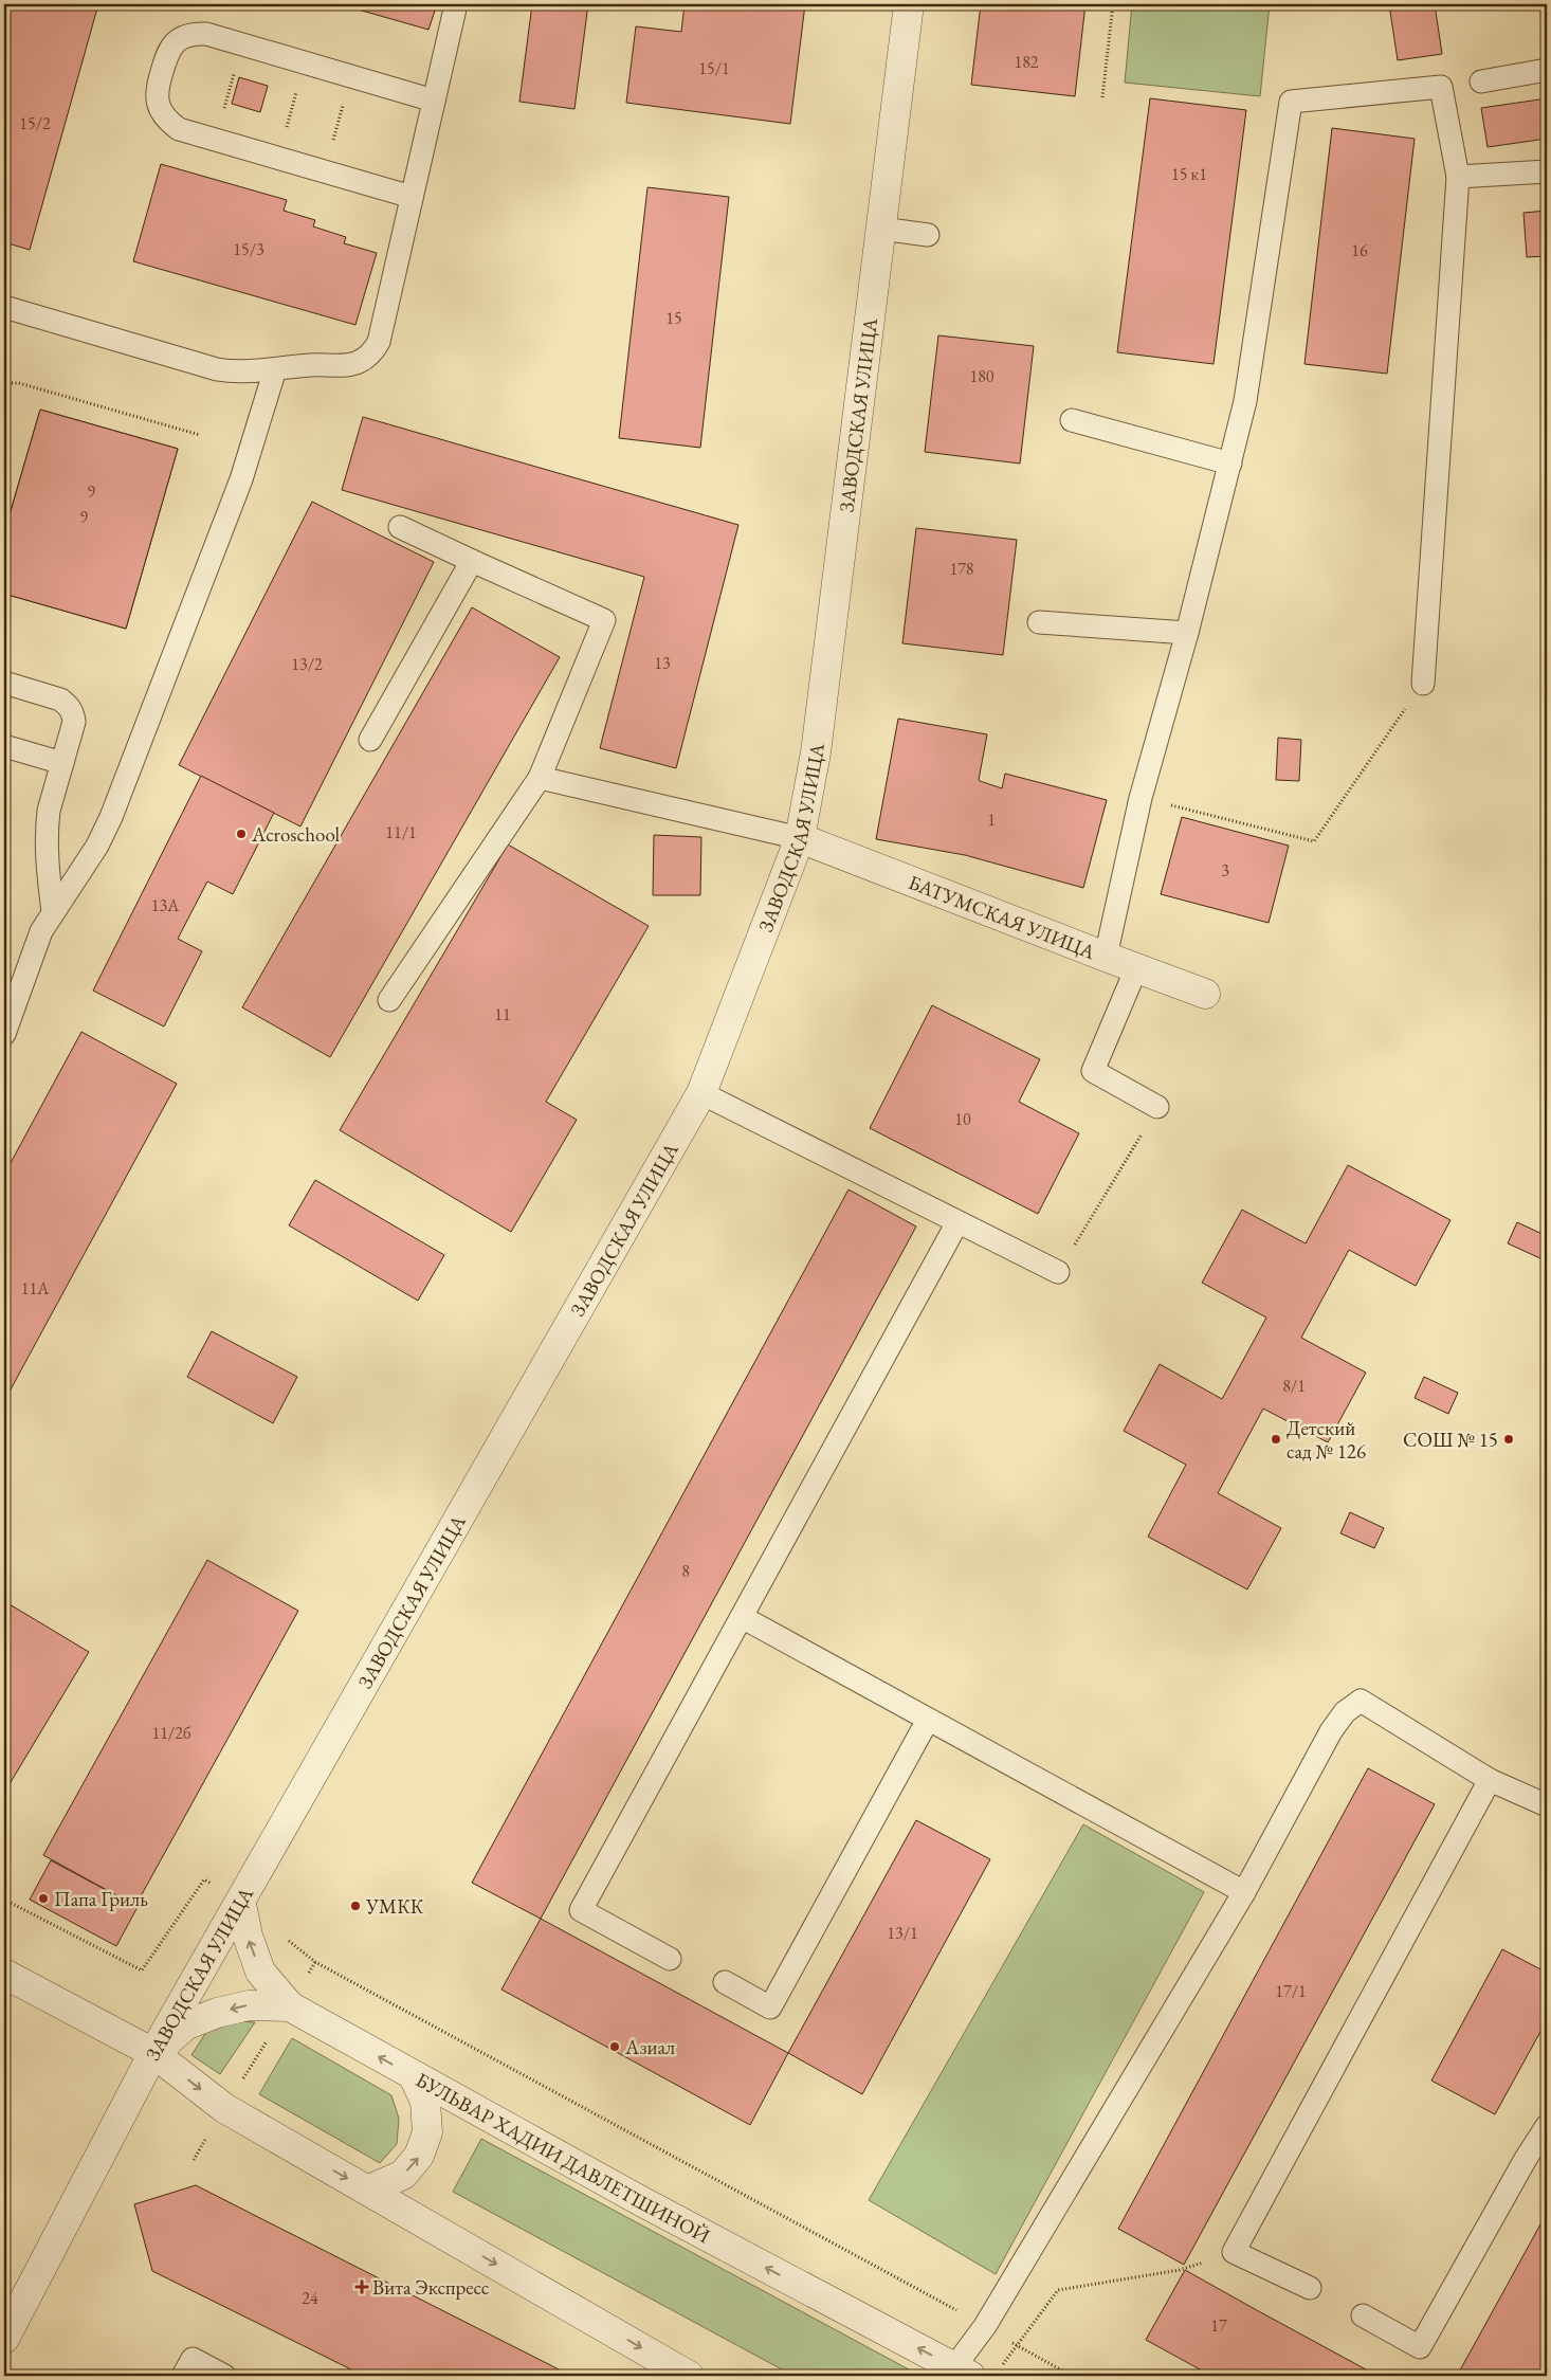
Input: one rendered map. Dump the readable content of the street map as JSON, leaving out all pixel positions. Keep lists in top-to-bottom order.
{
  "streets": {
    "street": ["ЗАВОДСКАЯ УЛИЦА", "БАТУМСКАЯ УЛИЦА", "БУЛЬВАР ХАДИИ ДАВЛЕТШИНОЙ"]
  },
  "crossings": [
    ["ЗАВОДСКАЯ УЛИЦА", "БАТУМСКАЯ УЛИЦА"],
    ["ЗАВОДСКАЯ УЛИЦА", "БУЛЬВАР ХАДИИ ДАВЛЕТШИНОЙ"]
  ],
  "places": {
    "other": [
      "Acroschool",
      "Детский сад № 126",
      "СОШ № 15",
      "Папа Гриль",
      "УМКК",
      "Азиал"
    ],
    "health": ["Вита Экспресс"]
  },
  "house_numbers": [
    "182",
    "15/1",
    "15/2",
    "15 к1",
    "15/3",
    "16",
    "15",
    "180",
    "9",
    "9",
    "178",
    "13",
    "13/2",
    "1",
    "11/1",
    "3",
    "13А",
    "11",
    "10",
    "11А",
    "8/1",
    "8",
    "11/2б",
    "13/1",
    "17/1",
    "24",
    "17"
  ]
}
